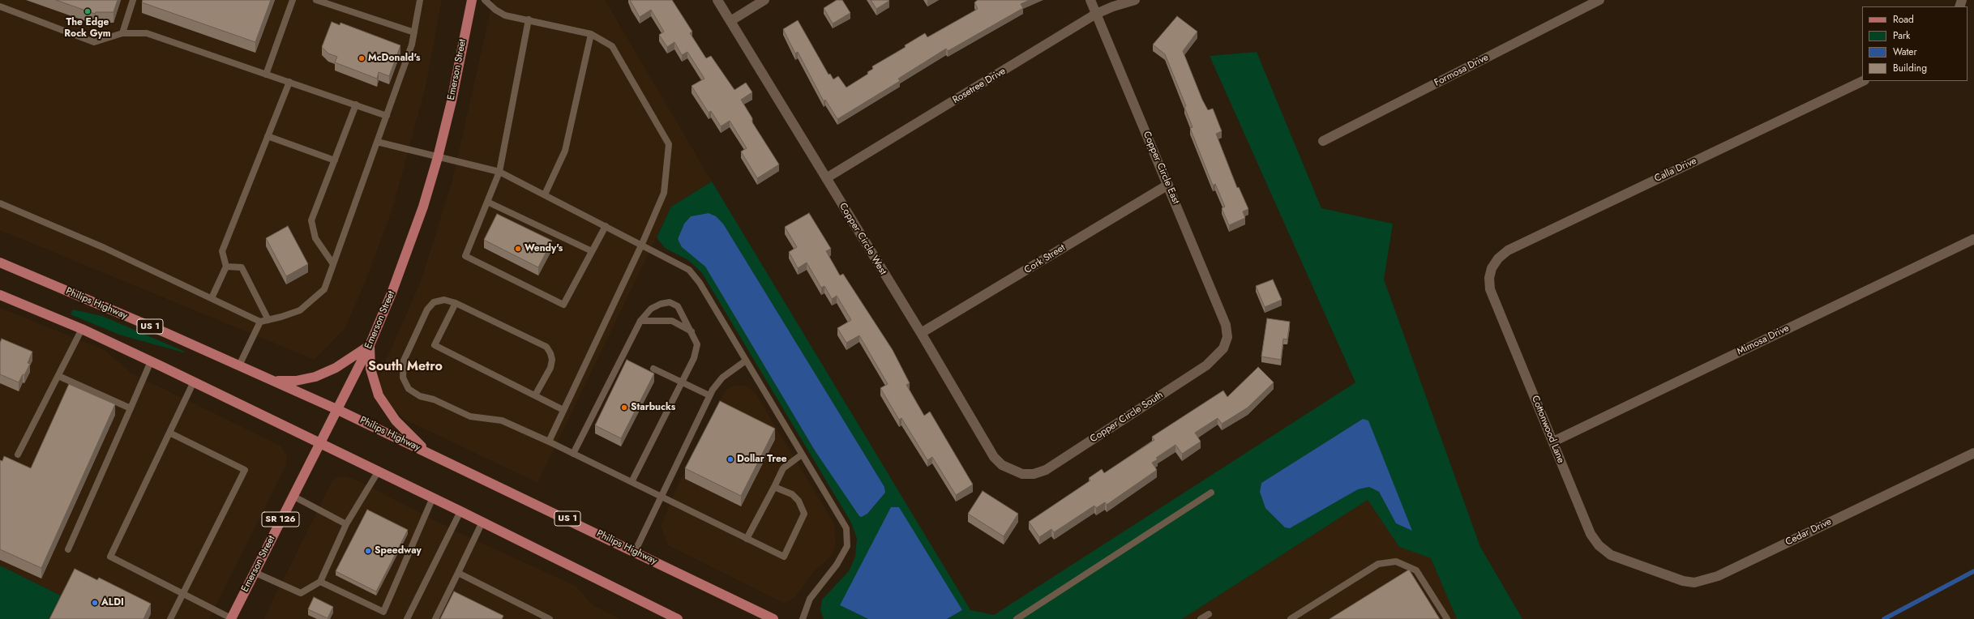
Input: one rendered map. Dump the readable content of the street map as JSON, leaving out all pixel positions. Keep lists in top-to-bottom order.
{
  "streets": {
    "main road": [
      "Emerson Street",
      "Philips Highway",
      "US 1",
      "SR 126"
    ],
    "street": [
      "Formosa Drive",
      "Rosetree Drive",
      "Copper Circle East",
      "Calla Drive",
      "Copper Circle West",
      "Cork Street",
      "Mimosa Drive",
      "Copper Circle South",
      "Cottonwood Lane",
      "Cedar Drive"
    ]
  },
  "crossings": [
    ["Emerson Street", "Philips Highway"],
    ["Rosetree Drive", "Copper Circle East"],
    ["Rosetree Drive", "Copper Circle West"],
    ["Copper Circle East", "Cork Street"],
    ["Copper Circle East", "Copper Circle South"],
    ["Calla Drive", "Cottonwood Lane"],
    ["Copper Circle West", "Cork Street"],
    ["Copper Circle West", "Copper Circle South"],
    ["Mimosa Drive", "Cottonwood Lane"],
    ["Cottonwood Lane", "Cedar Drive"]
  ],
  "districts": ["South Metro"],
  "places": [
    "The Edge Rock Gym",
    "McDonald's",
    "Wendy's",
    "Starbucks",
    "Dollar Tree",
    "Speedway",
    "ALDI"
  ],
  "legend": [
    "Road",
    "Park",
    "Water",
    "Building"
  ]
}
